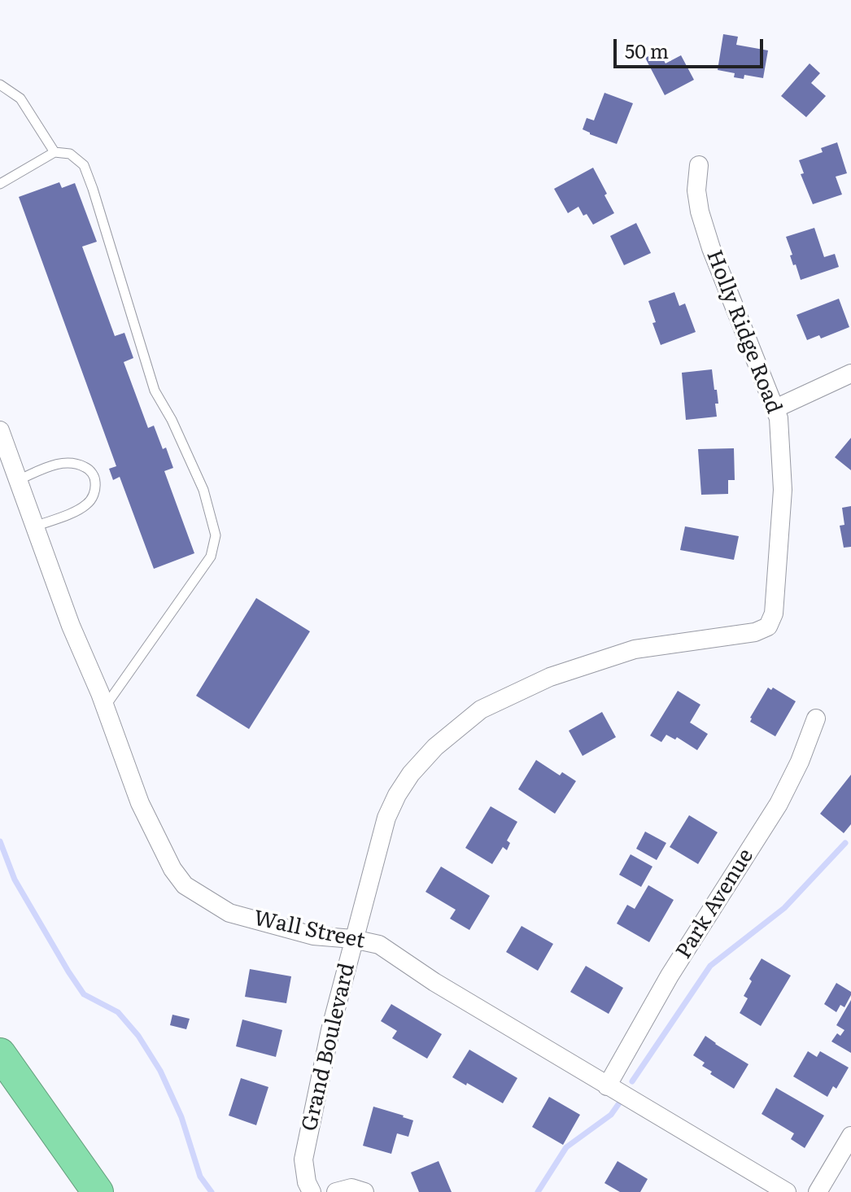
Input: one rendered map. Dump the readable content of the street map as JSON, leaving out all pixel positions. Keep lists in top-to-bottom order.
{
  "streets": {
    "street": [
      "Holly Ridge Road",
      "Park Avenue",
      "Wall Street",
      "Grand Boulevard"
    ]
  },
  "crossings": [
    ["Holly Ridge Road", "Grand Boulevard"],
    ["Park Avenue", "Wall Street"],
    ["Wall Street", "Grand Boulevard"]
  ],
  "scale_bar": "50 m"
}
